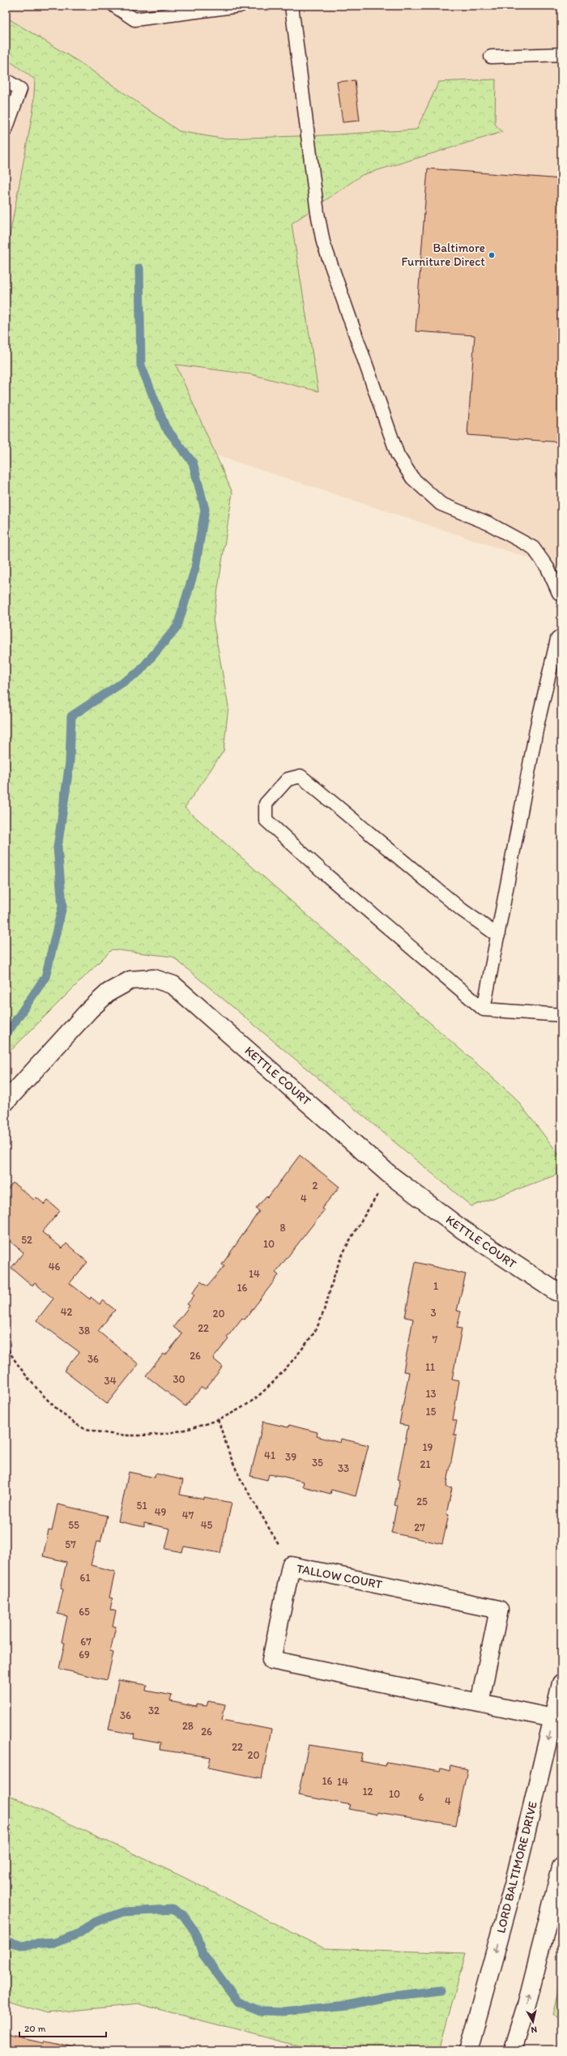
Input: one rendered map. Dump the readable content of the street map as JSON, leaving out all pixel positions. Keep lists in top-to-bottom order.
{
  "streets": {
    "street": ["KETTLE COURT", "TALLOW COURT", "LORD BALTIMORE DRIVE"]
  },
  "crossings": [
    ["TALLOW COURT", "LORD BALTIMORE DRIVE"]
  ],
  "places": ["Baltimore Furniture Direct"],
  "house_numbers": [
    "2",
    "4",
    "8",
    "52",
    "10",
    "46",
    "14",
    "1",
    "16",
    "42",
    "3",
    "20",
    "22",
    "38",
    "7",
    "26",
    "36",
    "11",
    "30",
    "34",
    "13",
    "15",
    "19",
    "41",
    "39",
    "35",
    "21",
    "33",
    "25",
    "51",
    "49",
    "47",
    "55",
    "45",
    "27",
    "57",
    "61",
    "65",
    "67",
    "69",
    "32",
    "36",
    "28",
    "26",
    "22",
    "20",
    "16",
    "14",
    "12",
    "10",
    "6",
    "4"
  ],
  "scale_bar": "20 m",
  "north": "bottom"
}
